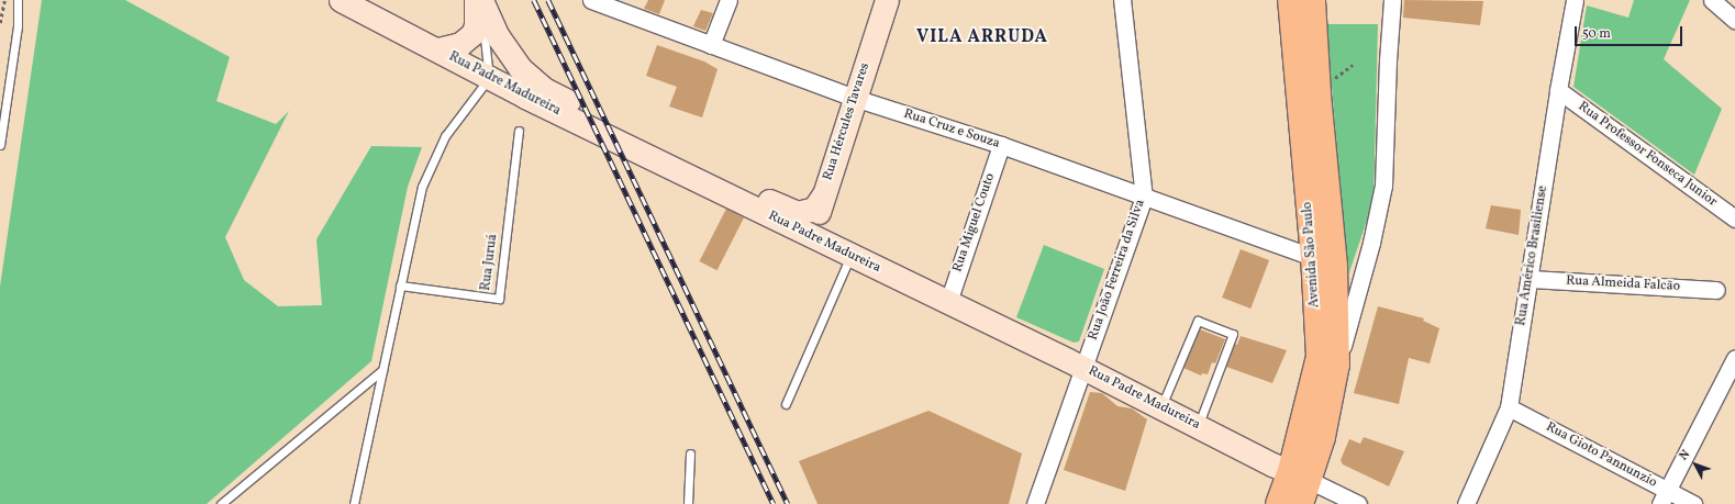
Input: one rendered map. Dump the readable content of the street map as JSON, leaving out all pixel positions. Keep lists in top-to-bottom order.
{
  "streets": {
    "main road": ["Rua Padre Madureira", "Rua Hércules Tavares", "Avenida São Paulo"],
    "street": [
      "Rua Cruz e Souza",
      "Rua Professor Fonseca Junior",
      "Rua Miguel Couto",
      "Rua Américo Brasiliense",
      "Rua João Ferreira da Silva",
      "Rua Almeida Falcão",
      "Rua Gioto Pannunzio"
    ],
    "lane": ["Rua Juruá"]
  },
  "crossings": [
    ["Rua Padre Madureira", "Rua Hércules Tavares"],
    ["Rua Padre Madureira", "Rua Miguel Couto"],
    ["Rua Padre Madureira", "Avenida São Paulo"],
    ["Rua Padre Madureira", "Rua João Ferreira da Silva"],
    ["Rua Hércules Tavares", "Rua Cruz e Souza"],
    ["Rua Cruz e Souza", "Rua Miguel Couto"],
    ["Rua Cruz e Souza", "Avenida São Paulo"],
    ["Rua Cruz e Souza", "Rua João Ferreira da Silva"],
    ["Rua Professor Fonseca Junior", "Rua Américo Brasiliense"],
    ["Rua Américo Brasiliense", "Rua Almeida Falcão"],
    ["Rua Américo Brasiliense", "Rua Gioto Pannunzio"]
  ],
  "districts": ["VILA ARRUDA"],
  "scale_bar": "50 m",
  "north": "top left"
}
